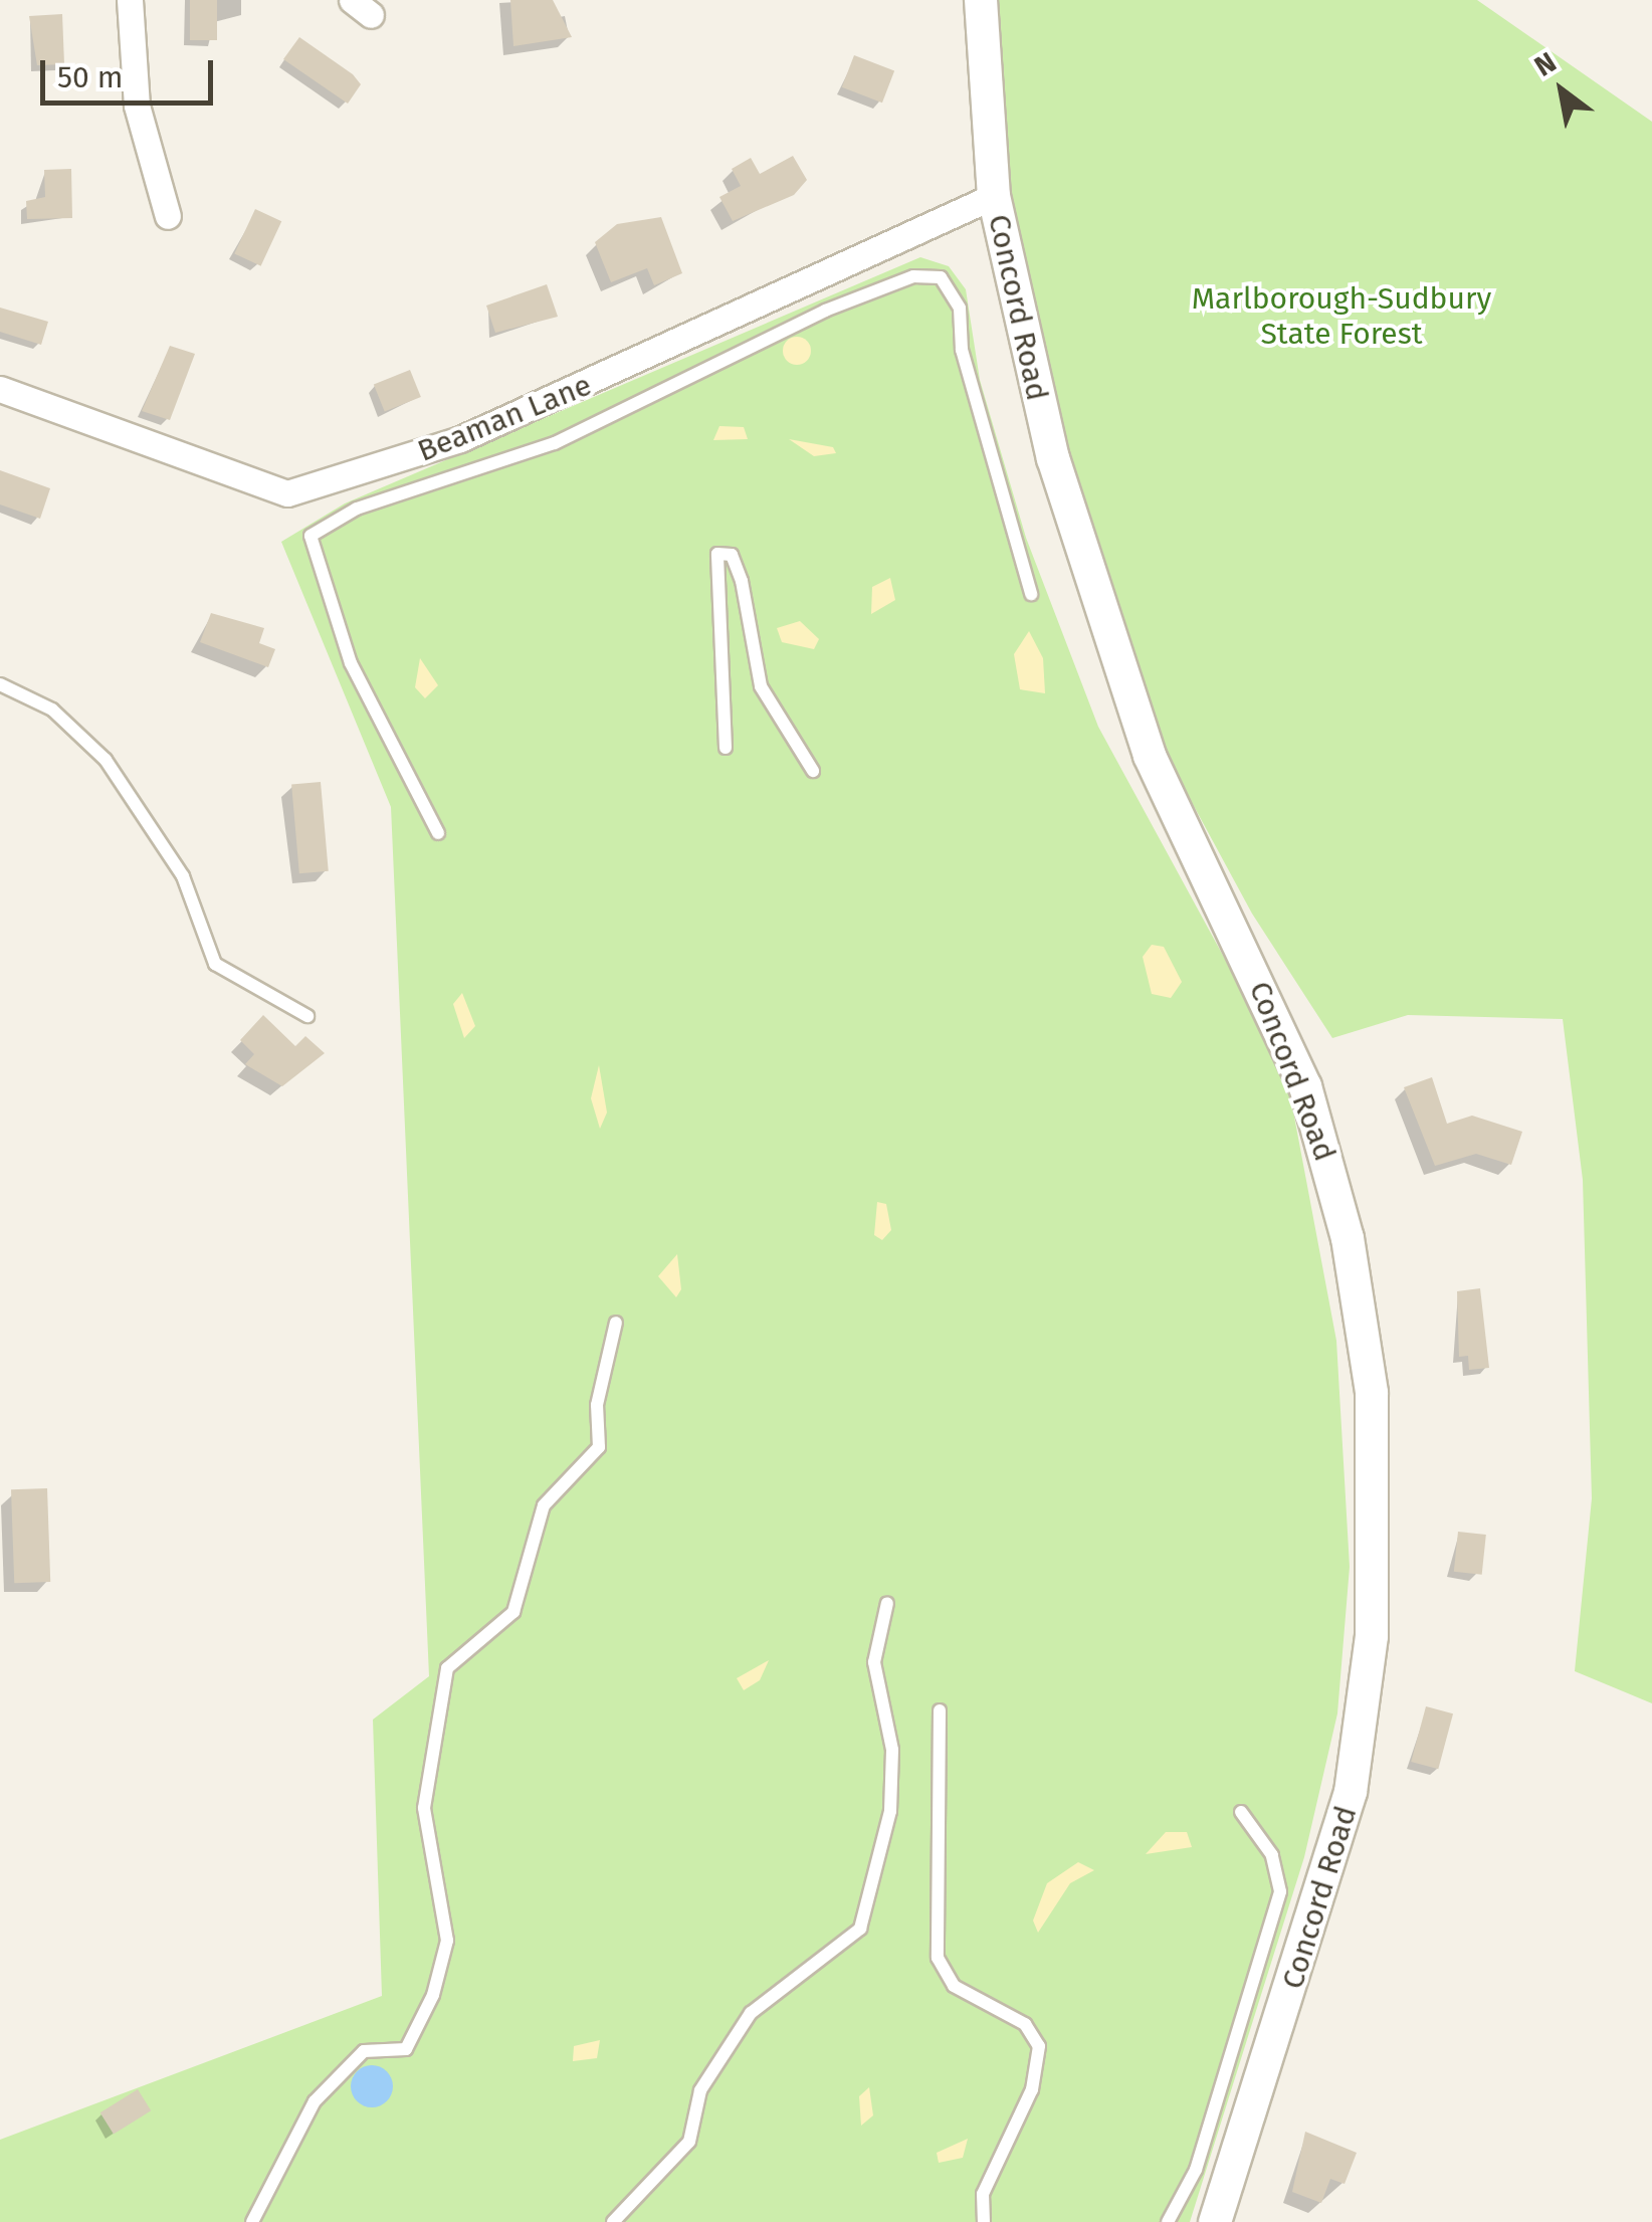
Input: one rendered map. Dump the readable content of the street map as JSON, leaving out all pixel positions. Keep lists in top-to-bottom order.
{
  "streets": {
    "street": ["Concord Road", "Beaman Lane"]
  },
  "crossings": [
    ["Concord Road", "Beaman Lane"]
  ],
  "parks": ["Marlborough-Sudbury State Forest"],
  "scale_bar": "50 m",
  "north": "top left"
}
